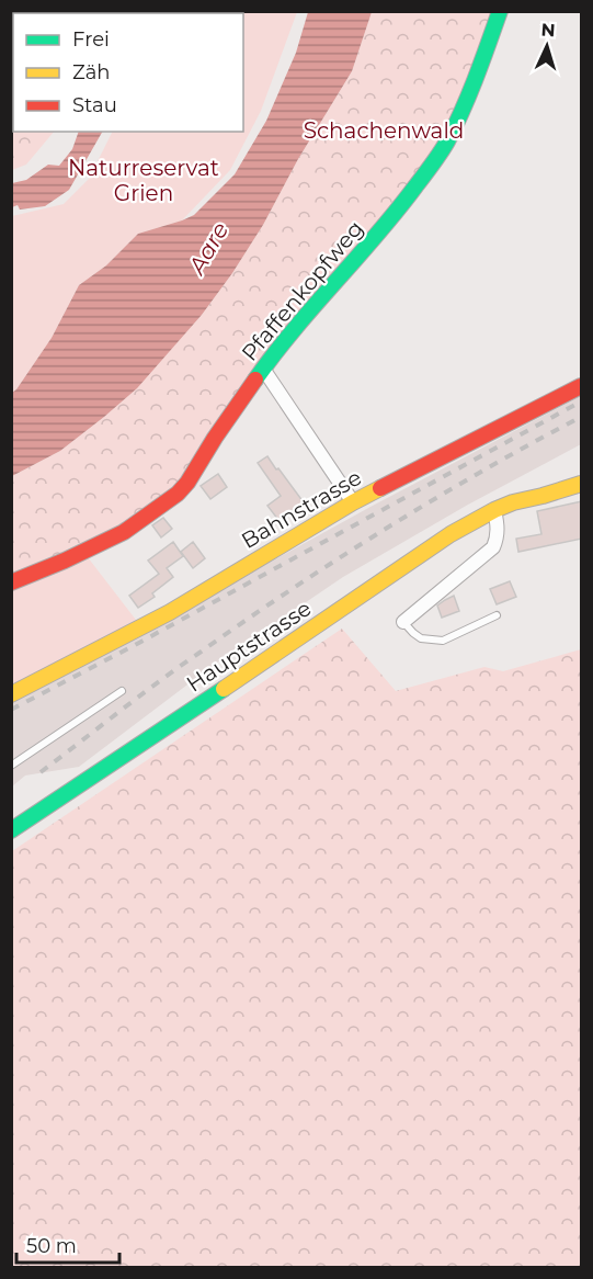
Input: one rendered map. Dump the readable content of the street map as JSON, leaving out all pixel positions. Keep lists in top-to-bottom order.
{
  "streets": {
    "street": ["Pfaffenkopfweg", "Bahnstrasse", "Hauptstrasse"]
  },
  "water": ["Aare"],
  "parks": ["Schachenwald", "Naturreservat Grien"],
  "legend": ["Frei", "Zäh", "Stau"],
  "scale_bar": "50 m",
  "north": "top"
}
